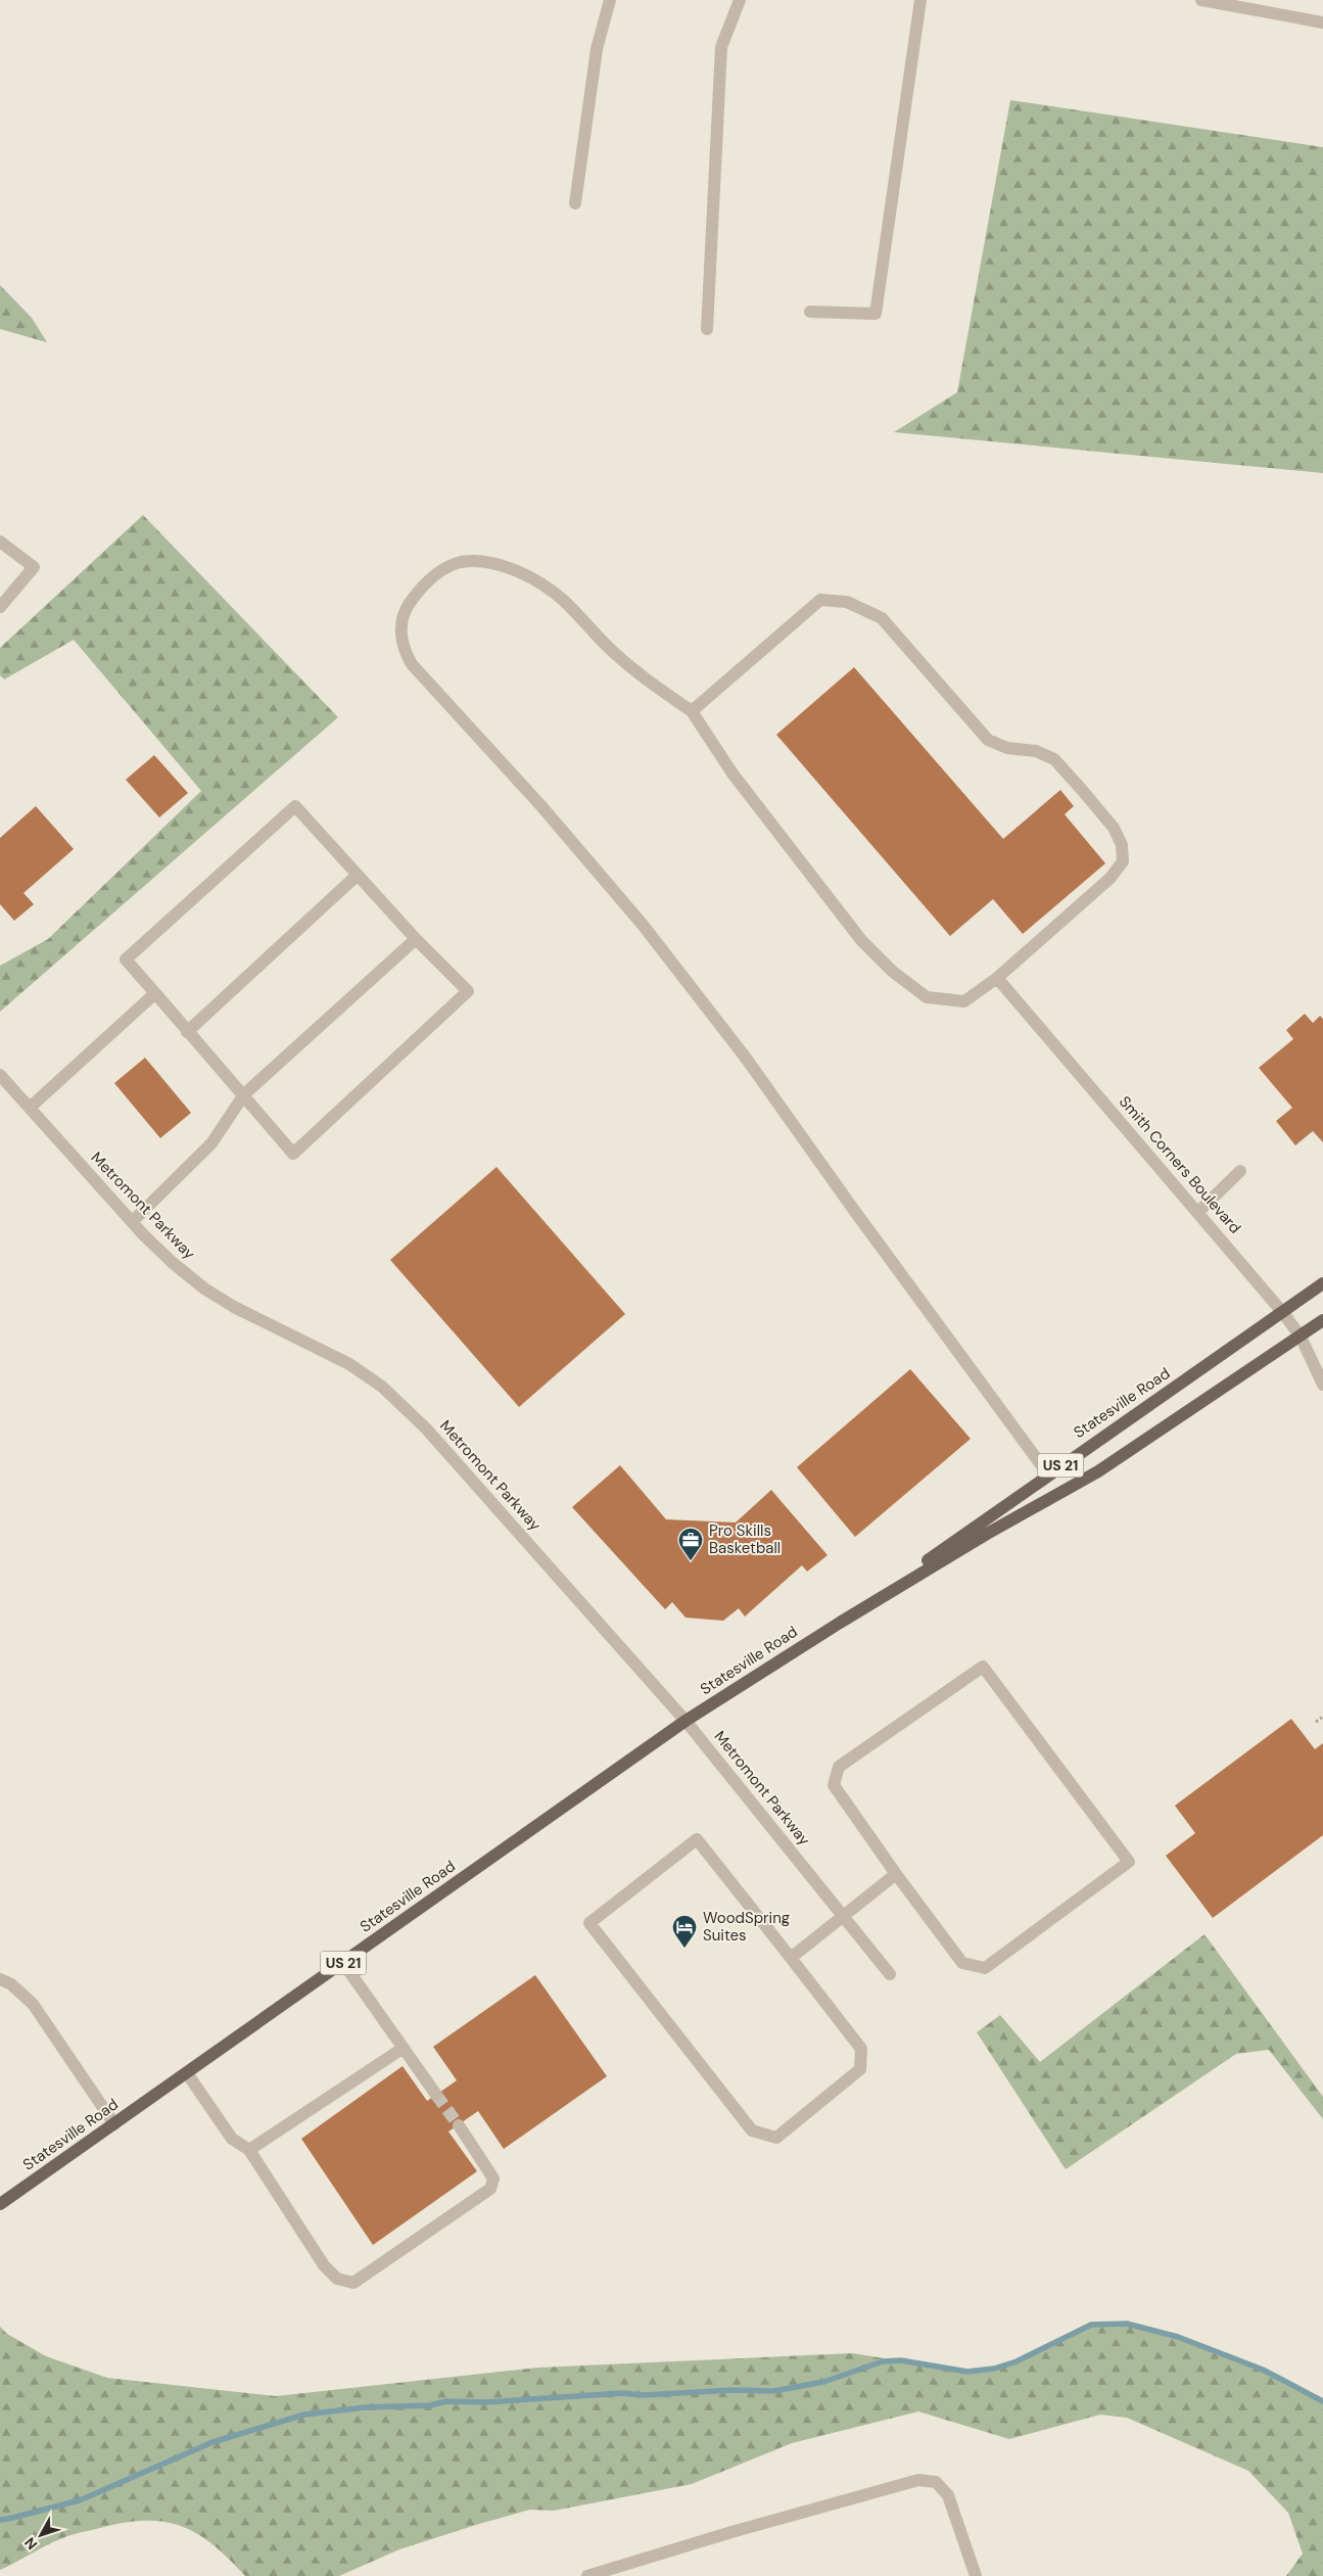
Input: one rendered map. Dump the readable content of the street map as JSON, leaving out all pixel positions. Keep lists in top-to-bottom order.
{
  "streets": {
    "main road": ["Statesville Road", "US 21"],
    "street": ["Smith Corners Boulevard", "Metromont Parkway"]
  },
  "crossings": [
    ["Smith Corners Boulevard", "Statesville Road"],
    ["Metromont Parkway", "Statesville Road"]
  ],
  "places": {
    "office": ["Pro Skills Basketball"],
    "hotel": ["WoodSpring Suites"]
  },
  "north": "bottom left"
}
